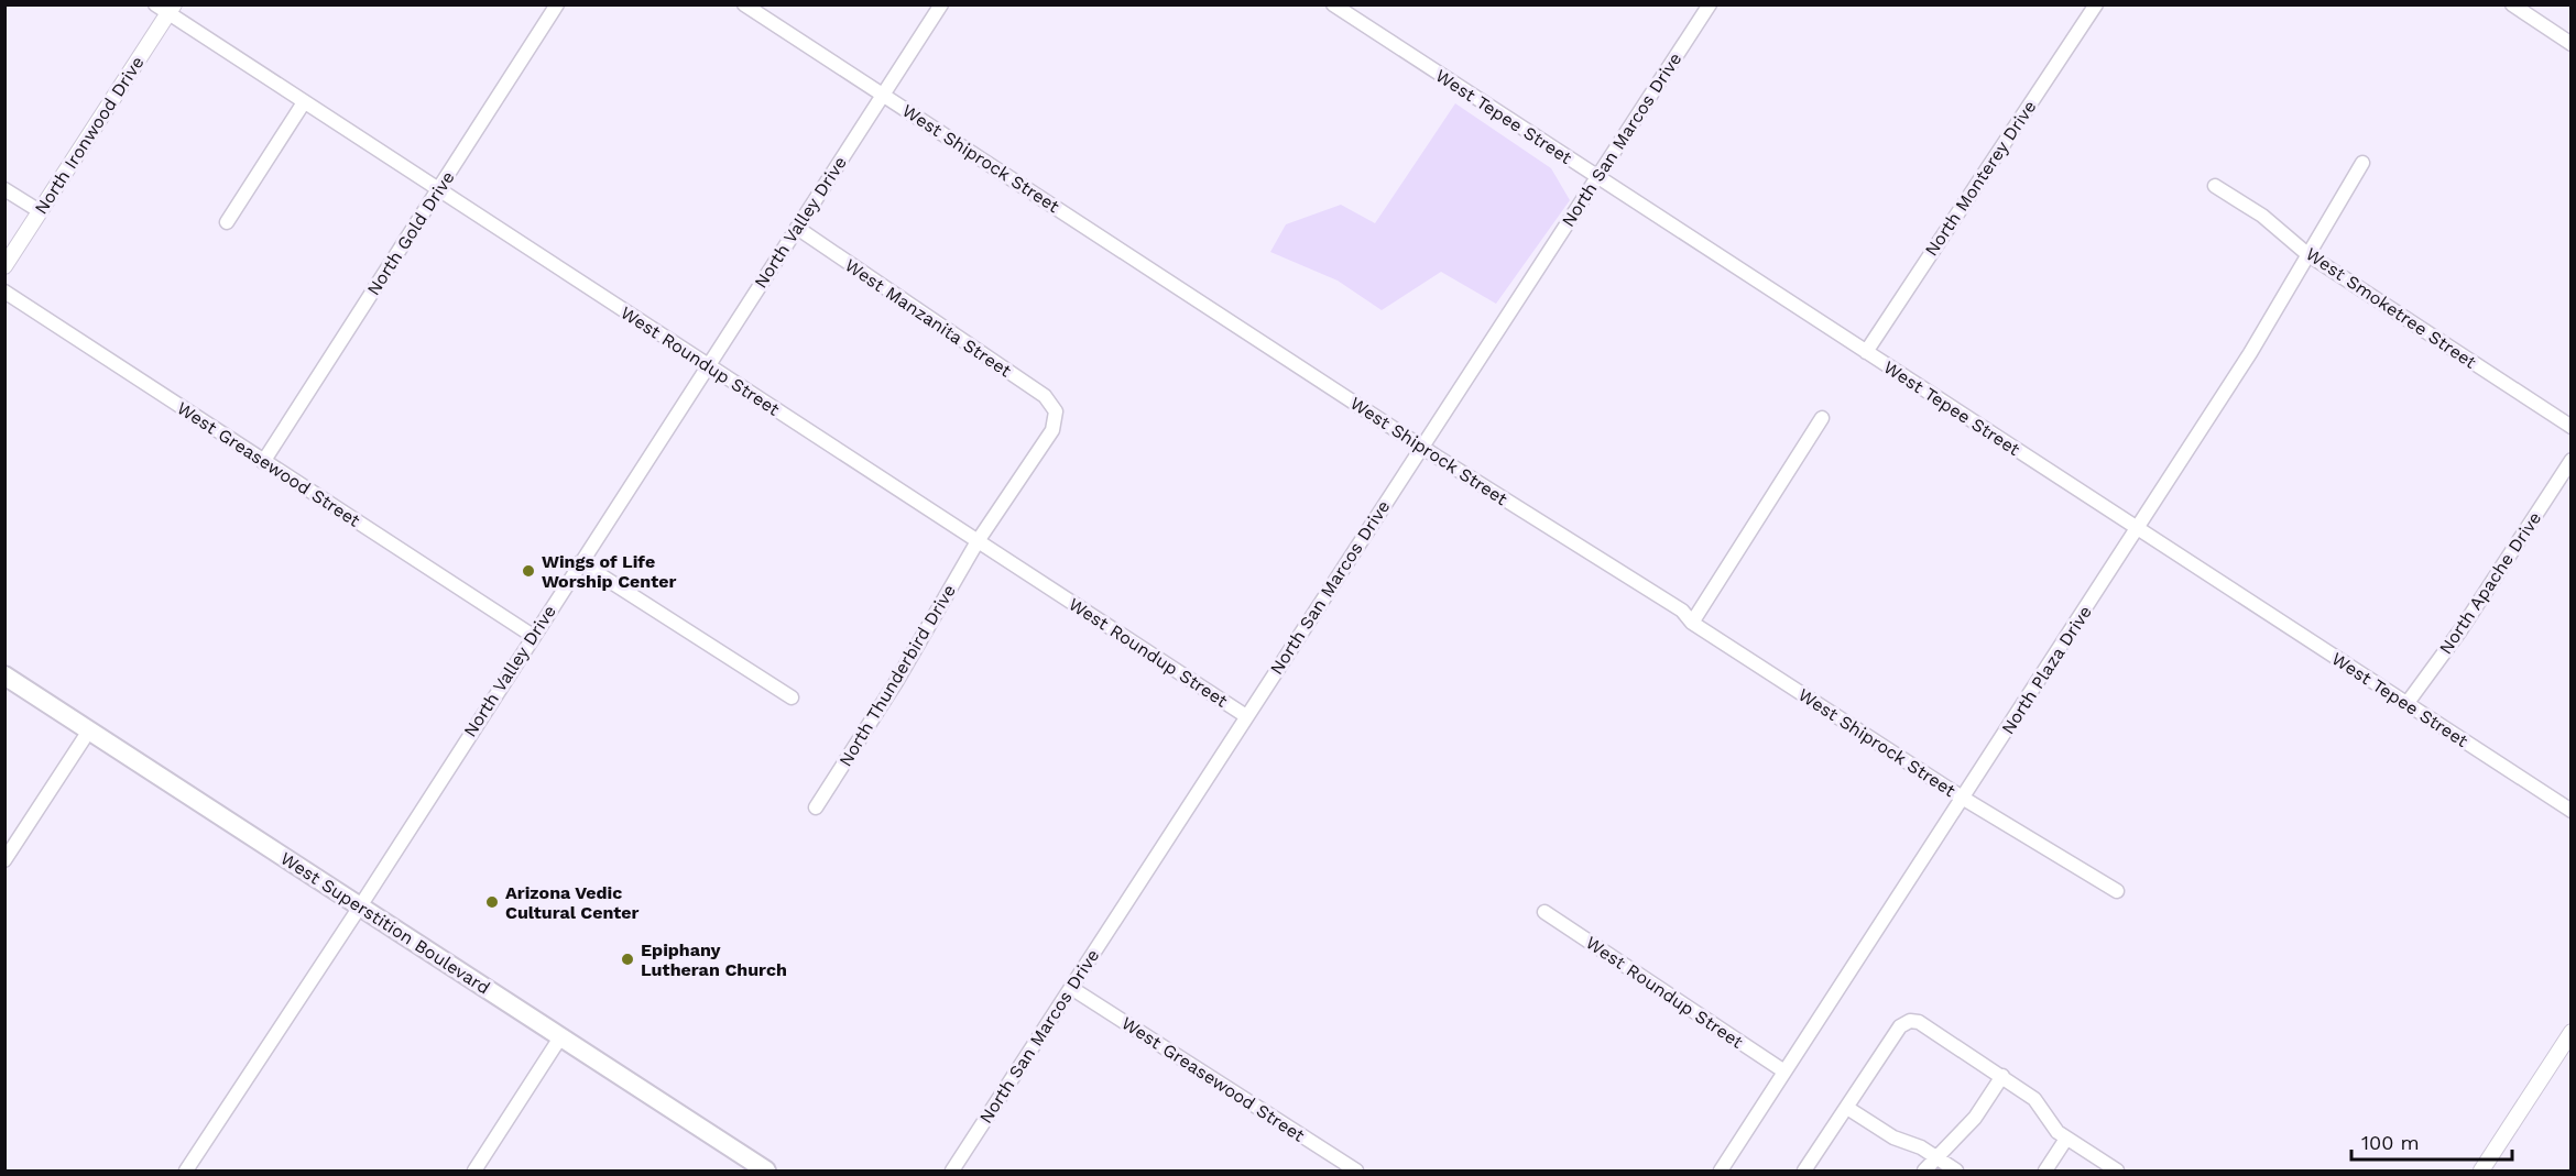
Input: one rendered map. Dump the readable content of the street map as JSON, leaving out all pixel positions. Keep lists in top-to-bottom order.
{
  "streets": {
    "main road": ["West Superstition Boulevard"],
    "street": [
      "West Tepee Street",
      "North Ironwood Drive",
      "North San Marcos Drive",
      "West Shiprock Street",
      "North Monterey Drive",
      "North Valley Drive",
      "North Gold Drive",
      "West Smoketree Street",
      "West Manzanita Street",
      "West Roundup Street",
      "West Greasewood Street",
      "North Apache Drive",
      "North Plaza Drive",
      "North Thunderbird Drive"
    ]
  },
  "crossings": [
    ["West Tepee Street", "North San Marcos Drive"],
    ["West Tepee Street", "North Monterey Drive"],
    ["West Tepee Street", "North Apache Drive"],
    ["West Tepee Street", "North Plaza Drive"],
    ["North Ironwood Drive", "West Roundup Street"],
    ["North San Marcos Drive", "West Shiprock Street"],
    ["North San Marcos Drive", "West Roundup Street"],
    ["North San Marcos Drive", "West Greasewood Street"],
    ["West Shiprock Street", "North Valley Drive"],
    ["West Shiprock Street", "North Plaza Drive"],
    ["North Valley Drive", "West Manzanita Street"],
    ["North Valley Drive", "West Roundup Street"],
    ["North Valley Drive", "West Greasewood Street"],
    ["North Valley Drive", "West Superstition Boulevard"],
    ["North Gold Drive", "West Roundup Street"],
    ["North Gold Drive", "West Greasewood Street"],
    ["West Smoketree Street", "North Plaza Drive"],
    ["West Manzanita Street", "North Thunderbird Drive"],
    ["West Roundup Street", "North Plaza Drive"],
    ["West Roundup Street", "North Thunderbird Drive"]
  ],
  "places": ["Wings of Life Worship Center", "Arizona Vedic Cultural Center", "Epiphany Lutheran Church"],
  "scale_bar": "100 m"
}
